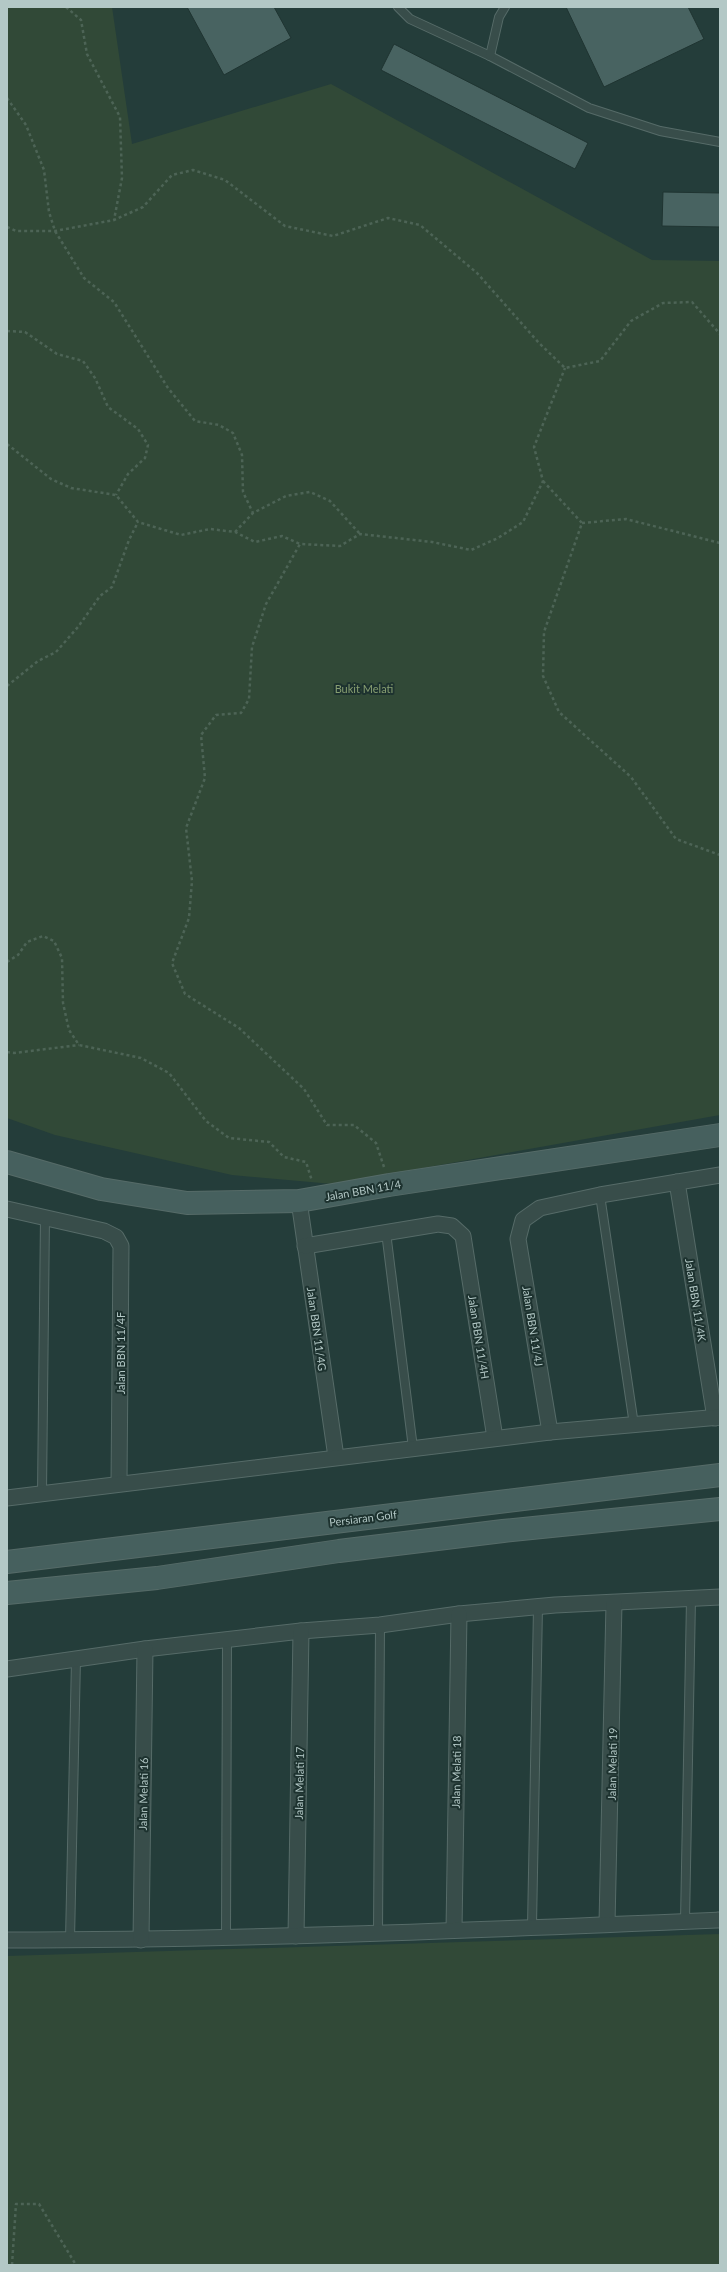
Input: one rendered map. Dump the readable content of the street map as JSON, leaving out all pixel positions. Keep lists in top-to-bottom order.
{
  "streets": {
    "street": [
      "Jalan BBN 11/4",
      "Jalan BBN 11/4K",
      "Jalan BBN 11/4J",
      "Jalan BBN 11/4G",
      "Jalan BBN 11/4H",
      "Jalan BBN 11/4F",
      "Persiaran Golf",
      "Jalan Melati 19",
      "Jalan Melati 18",
      "Jalan Melati 17",
      "Jalan Melati 16"
    ]
  },
  "crossings": [
    ["Jalan BBN 11/4", "Jalan BBN 11/4G"]
  ],
  "parks": ["Bukit Melati"]
}
